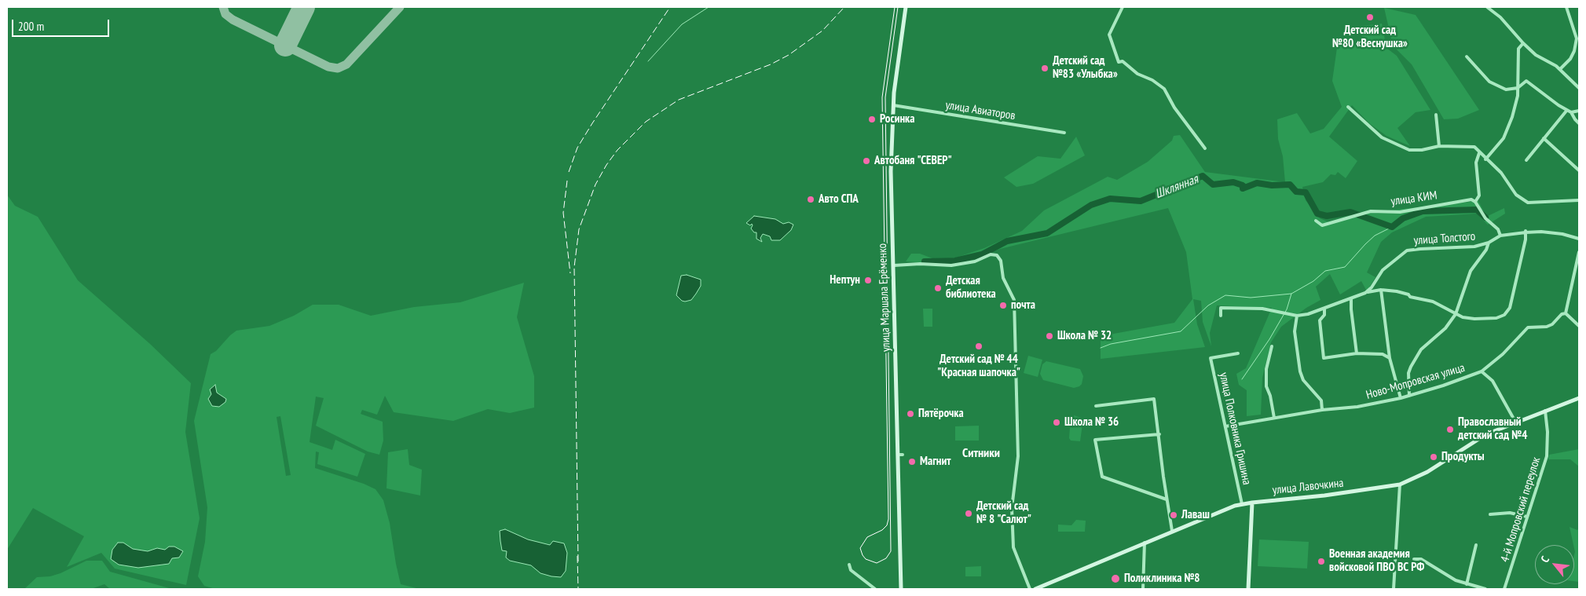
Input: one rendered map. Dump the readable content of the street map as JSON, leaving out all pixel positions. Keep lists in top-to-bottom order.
{
  "streets": {
    "main road": ["улица Маршала Ерёменко", "улица Лавочкина"],
    "street": [
      "улица Авиаторов",
      "улица КИМ",
      "улица Толстого",
      "Ново-Мопровская улица",
      "улица Полковника Гришина",
      "4-й Мопровский переулок"
    ]
  },
  "crossings": [
    ["улица Авиаторов", "улица Маршала Ерёменко"],
    ["Ново-Мопровская улица", "улица Полковника Гришина"],
    ["улица Полковника Гришина", "улица Лавочкина"],
    ["улица Лавочкина", "4-й Мопровский переулок"]
  ],
  "districts": ["Ситники"],
  "water": ["Шклянная"],
  "places": [
    "Детский сад №80 «Веснушка»",
    "Детский сад №83 «Улыбка»",
    "Росинка",
    "Автобаня \"СЕВЕР\"",
    "Авто СПА",
    "Нептун",
    "Детская библиотека",
    "почта",
    "Школа № 32",
    "Детский сад № 44 \"Красная шапочка\"",
    "Пятёрочка",
    "Школа № 36",
    "Православный детский сад №4",
    "Продукты",
    "Магнит",
    "Детский сад № 8 \"Салют\"",
    "Лаваш",
    "Военная академия войсковой ПВО ВС РФ",
    "Поликлиника №8"
  ],
  "scale_bar": "200 m",
  "north": "top left"
}
